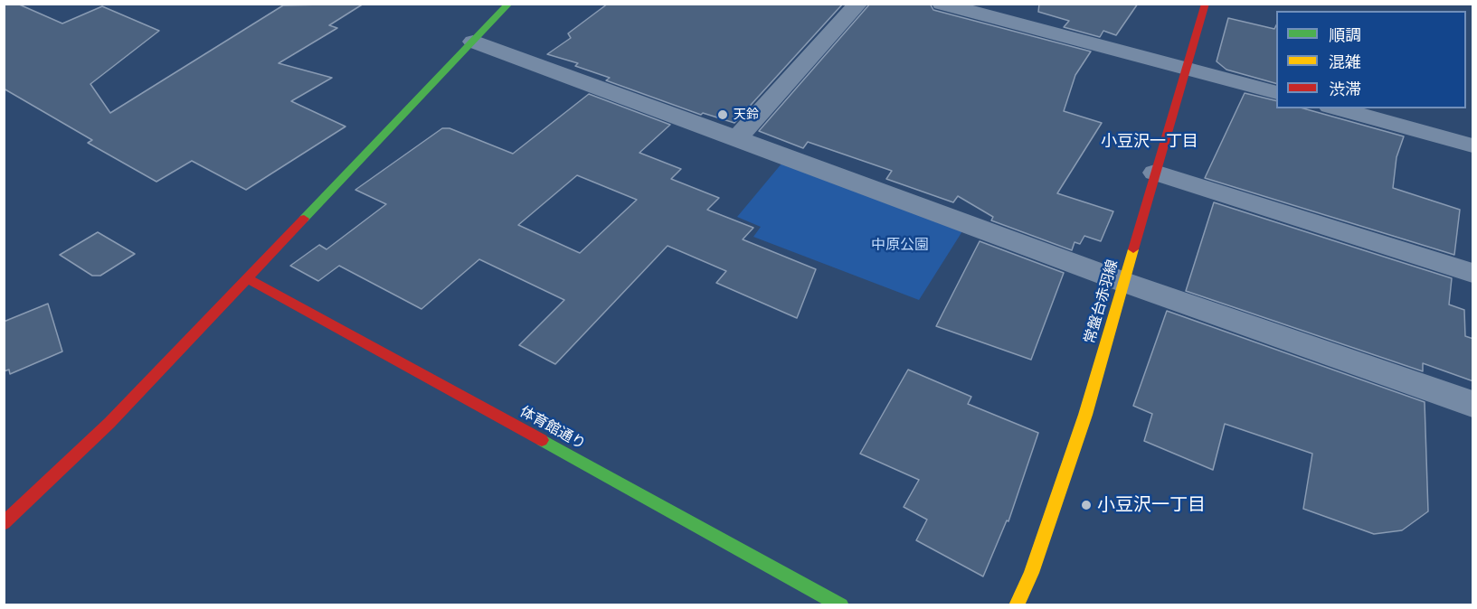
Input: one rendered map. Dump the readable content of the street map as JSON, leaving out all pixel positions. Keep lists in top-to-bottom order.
{
  "streets": {
    "street": ["常盤台赤羽線", "体育館通り"]
  },
  "districts": ["小豆沢一丁目"],
  "parks": ["中原公園"],
  "places": ["天鈴", "小豆沢一丁目"],
  "legend": ["順調", "混雑", "渋滞"]
}
